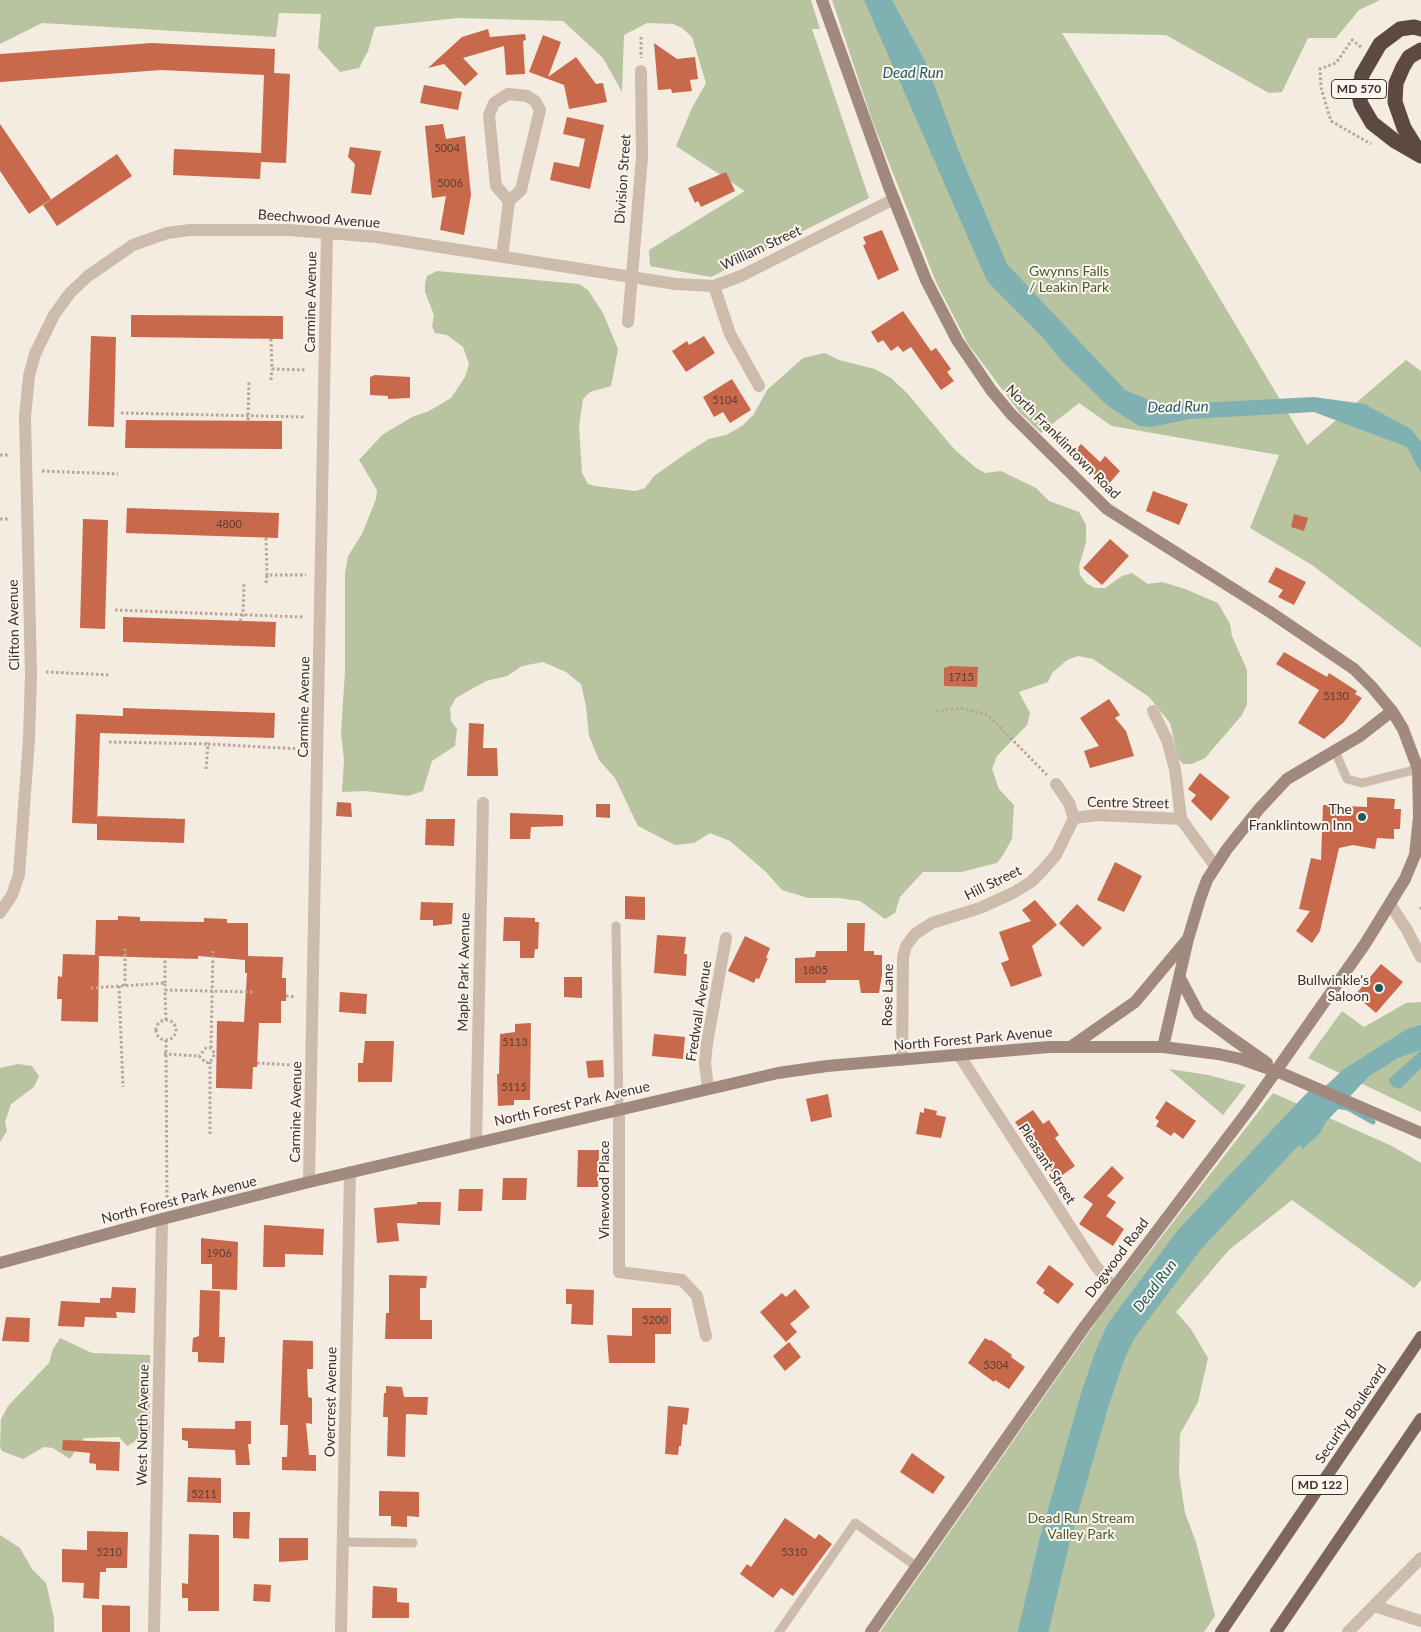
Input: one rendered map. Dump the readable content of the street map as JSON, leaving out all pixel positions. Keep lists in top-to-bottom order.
{
  "streets": {
    "highway": ["MD 570"],
    "main road": ["Security Boulevard", "MD 122"],
    "street": [
      "Division Street",
      "Beechwood Avenue",
      "William Street",
      "Carmine Avenue",
      "North Franklintown Road",
      "Clifton Avenue",
      "Centre Street",
      "Hill Street",
      "Maple Park Avenue",
      "Rose Lane",
      "Fredwall Avenue",
      "North Forest Park Avenue",
      "Pleasant Street",
      "Vinewood Place",
      "Dogwood Road",
      "Overcrest Avenue",
      "West North Avenue"
    ]
  },
  "crossings": [
    ["Division Street", "Beechwood Avenue"],
    ["Division Street", "William Street"],
    ["Beechwood Avenue", "William Street"],
    ["Beechwood Avenue", "Carmine Avenue"],
    ["Beechwood Avenue", "Clifton Avenue"],
    ["William Street", "North Franklintown Road"],
    ["Carmine Avenue", "North Forest Park Avenue"],
    ["North Franklintown Road", "Dogwood Road"],
    ["Centre Street", "Hill Street"],
    ["Hill Street", "Rose Lane"],
    ["Maple Park Avenue", "North Forest Park Avenue"],
    ["Rose Lane", "North Forest Park Avenue"],
    ["Fredwall Avenue", "North Forest Park Avenue"],
    ["North Forest Park Avenue", "Pleasant Street"],
    ["North Forest Park Avenue", "Vinewood Place"],
    ["North Forest Park Avenue", "Overcrest Avenue"],
    ["North Forest Park Avenue", "West North Avenue"],
    ["Pleasant Street", "Dogwood Road"]
  ],
  "water": ["Dead Run"],
  "parks": ["Gwynns Falls / Leakin Park", "Dead Run Stream Valley Park"],
  "places": ["The Franklintown Inn", "Bullwinkle's Saloon"],
  "house_numbers": [
    "5004",
    "5006",
    "5104",
    "4800",
    "1715",
    "5130",
    "1805",
    "5113",
    "5115",
    "1906",
    "5200",
    "5304",
    "5211",
    "5210",
    "5310"
  ]
}
